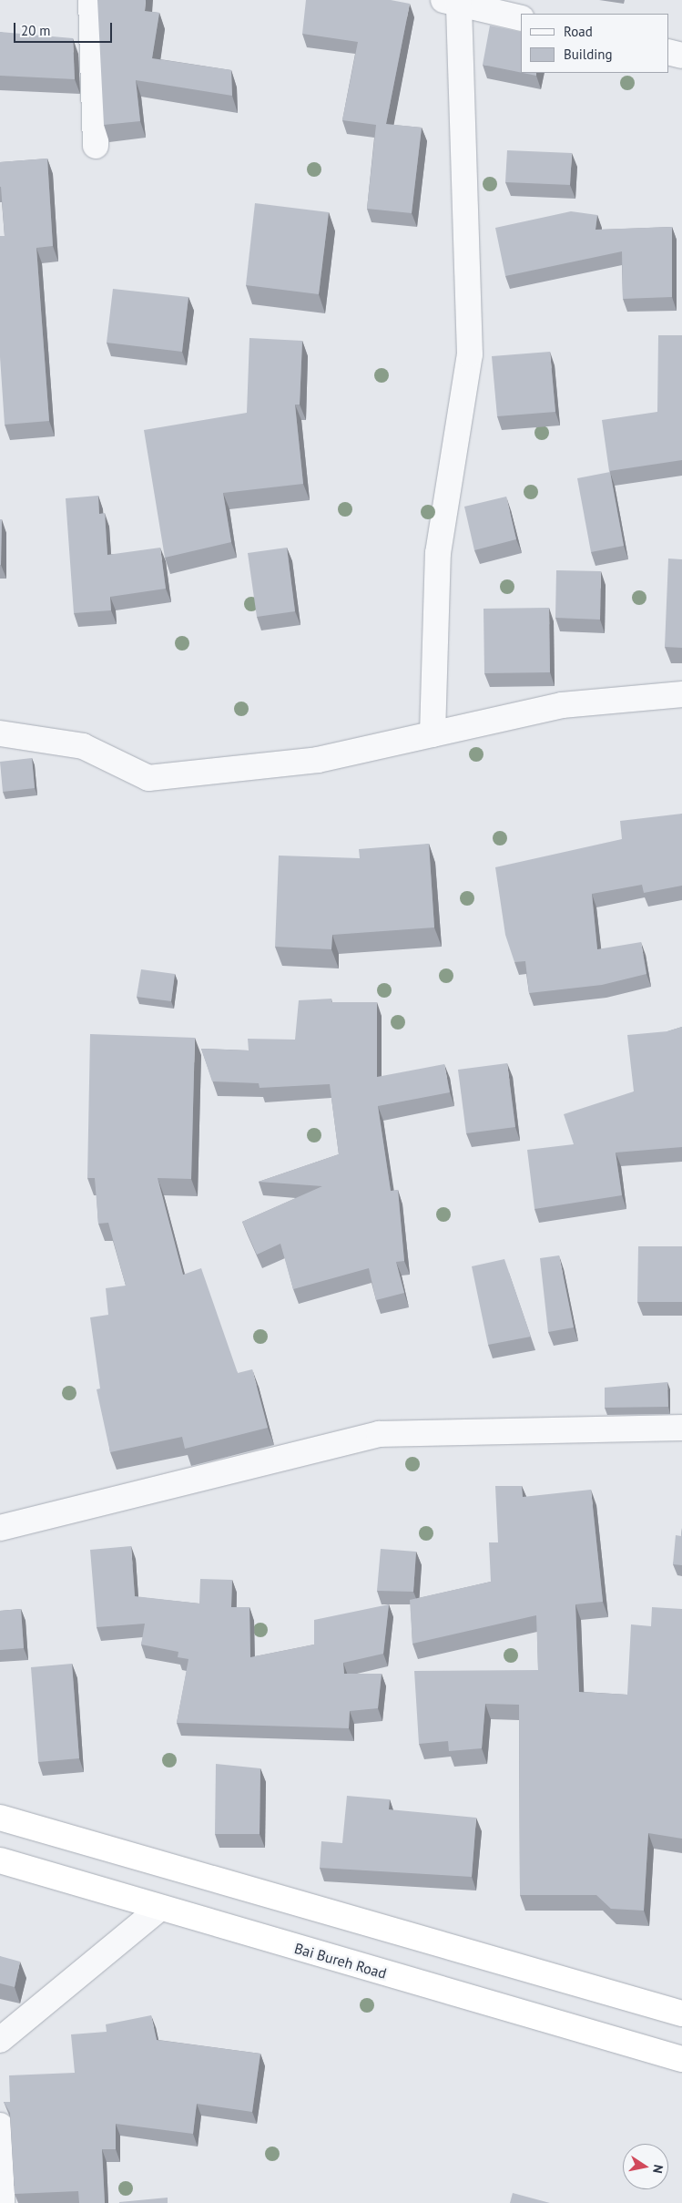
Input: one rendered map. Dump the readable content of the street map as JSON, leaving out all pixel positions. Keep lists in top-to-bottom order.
{
  "streets": {
    "highway": ["Bai Bureh Road"]
  },
  "legend": ["Road", "Building"],
  "scale_bar": "20 m",
  "north": "right"
}
